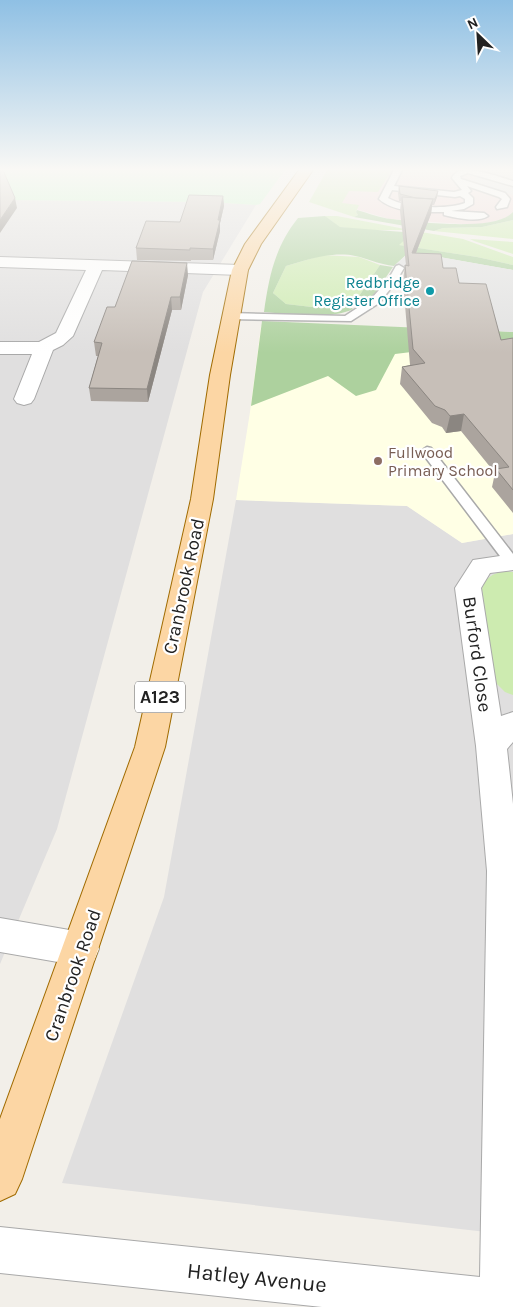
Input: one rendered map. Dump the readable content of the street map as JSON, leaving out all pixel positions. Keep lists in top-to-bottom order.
{
  "streets": {
    "main road": ["Cranbrook Road", "A123"],
    "street": ["Burford Close", "Hatley Avenue"]
  },
  "crossings": [
    ["Burford Close", "Hatley Avenue"]
  ],
  "places": ["Redbridge Register Office", "Fullwood Primary School"],
  "north": "top left"
}
